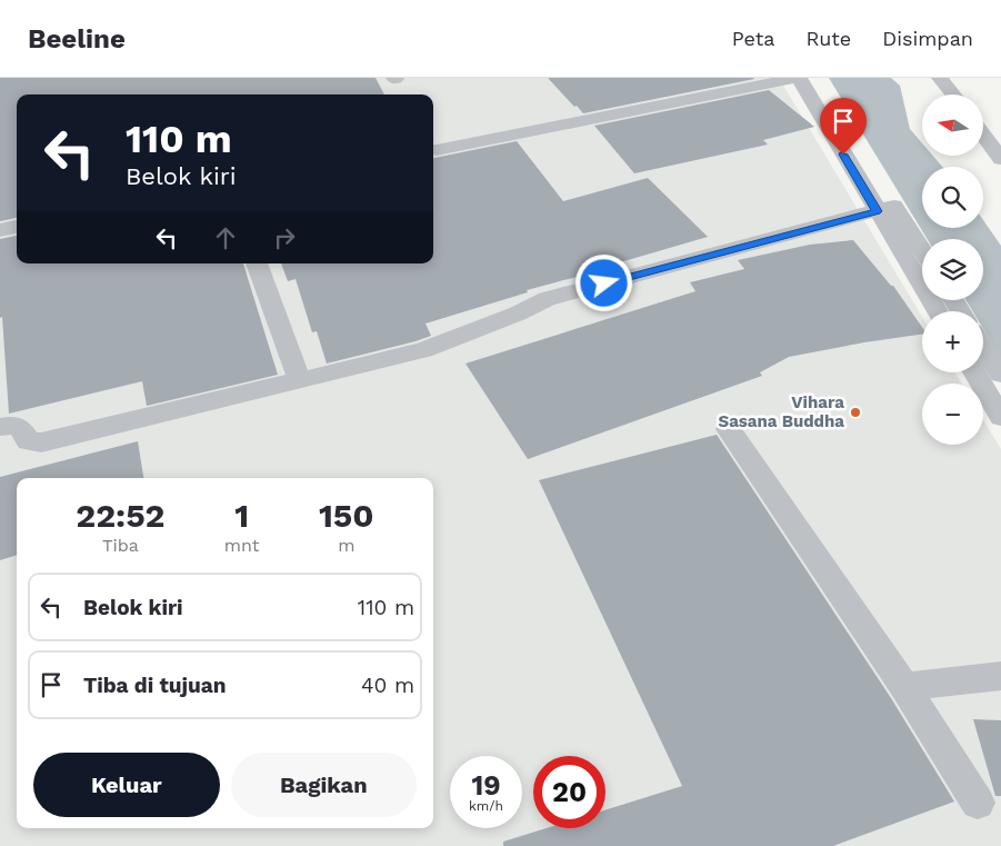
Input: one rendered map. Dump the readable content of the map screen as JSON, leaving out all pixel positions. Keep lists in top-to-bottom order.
{
  "places": ["Vihara Sasana Buddha"],
  "north": "left",
  "page": {
    "header": "Beeline",
    "nav": ["Peta", "Rute", "Disimpan"],
    "map_buttons": ["+", "−"],
    "turn": ["110 m", "Belok kiri"],
    "eta": [
      "22:52",
      "Tiba",
      "1",
      "mnt",
      "150",
      "m"
    ],
    "list": [
      {
        "name": "Belok kiri",
        "value": "110 m"
      },
      {
        "name": "Tiba di tujuan",
        "value": "40 m"
      }
    ],
    "buttons": ["Keluar", "Bagikan"],
    "speed": "19 km/h",
    "limit": "20"
  }
}
